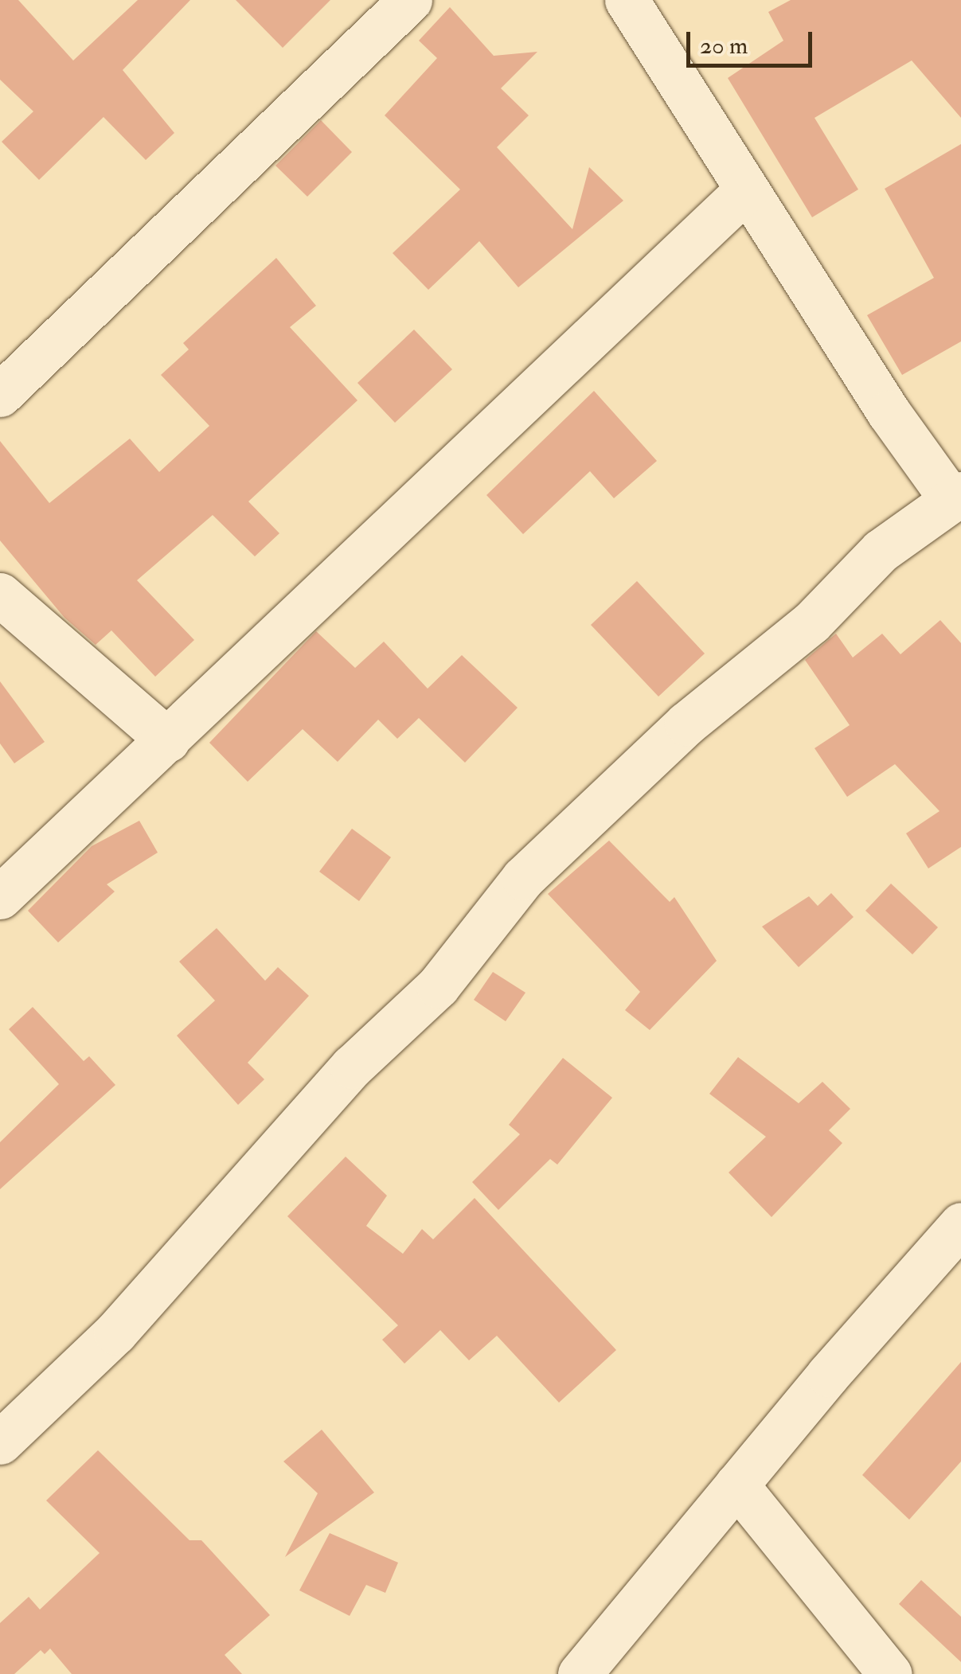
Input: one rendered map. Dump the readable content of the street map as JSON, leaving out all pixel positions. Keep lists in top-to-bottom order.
{
  "scale_bar": "20 m"
}
